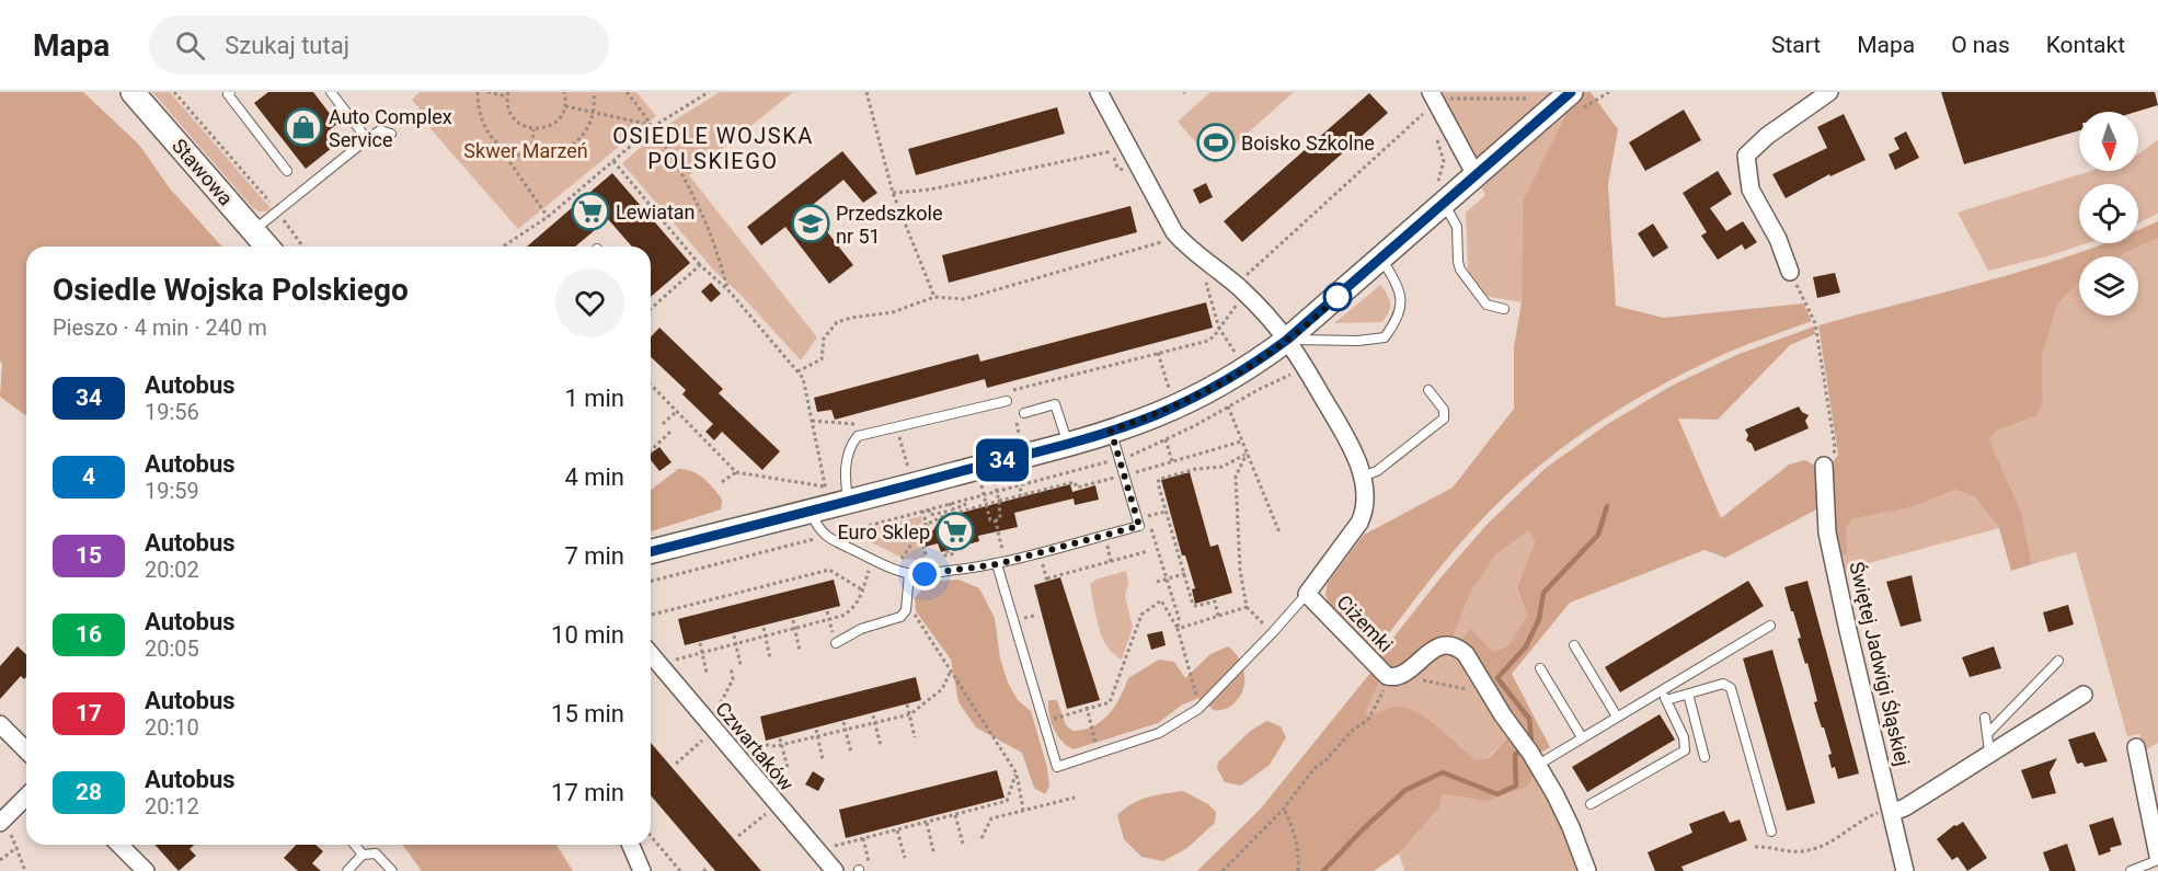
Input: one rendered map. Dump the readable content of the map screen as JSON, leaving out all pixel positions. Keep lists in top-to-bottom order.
{
  "streets": {
    "street": [
      "Stawowa",
      "Ciżemki",
      "Świętej Jadwigi Śląskiej",
      "Czwartaków"
    ]
  },
  "districts": ["OSIEDLE WOJSKA POLSKIEGO"],
  "parks": ["Skwer Marzeń"],
  "places": {
    "shop": ["Auto Complex Service"],
    "sports": ["Boisko Szkolne"],
    "supermarket": ["Lewiatan", "Euro Sklep"],
    "school or university": ["Przedszkole nr 51"]
  },
  "lines": ["bus line 34"],
  "north": "bottom",
  "page": {
    "header": "Mapa",
    "search": "Szukaj tutaj",
    "nav": [
      "Start",
      "Mapa",
      "O nas",
      "Kontakt"
    ],
    "on_map": "34",
    "heading": ["Osiedle Wojska Polskiego", "Pieszo · 4 min · 240 m"],
    "list": [
      {
        "mark": "34",
        "name": "Autobus",
        "note": "19:56",
        "value": "1 min"
      },
      {
        "mark": "4",
        "name": "Autobus",
        "note": "19:59",
        "value": "4 min"
      },
      {
        "mark": "15",
        "name": "Autobus",
        "note": "20:02",
        "value": "7 min"
      },
      {
        "mark": "16",
        "name": "Autobus",
        "note": "20:05",
        "value": "10 min"
      },
      {
        "mark": "17",
        "name": "Autobus",
        "note": "20:10",
        "value": "15 min"
      },
      {
        "mark": "28",
        "name": "Autobus",
        "note": "20:12",
        "value": "17 min"
      }
    ]
  }
}
